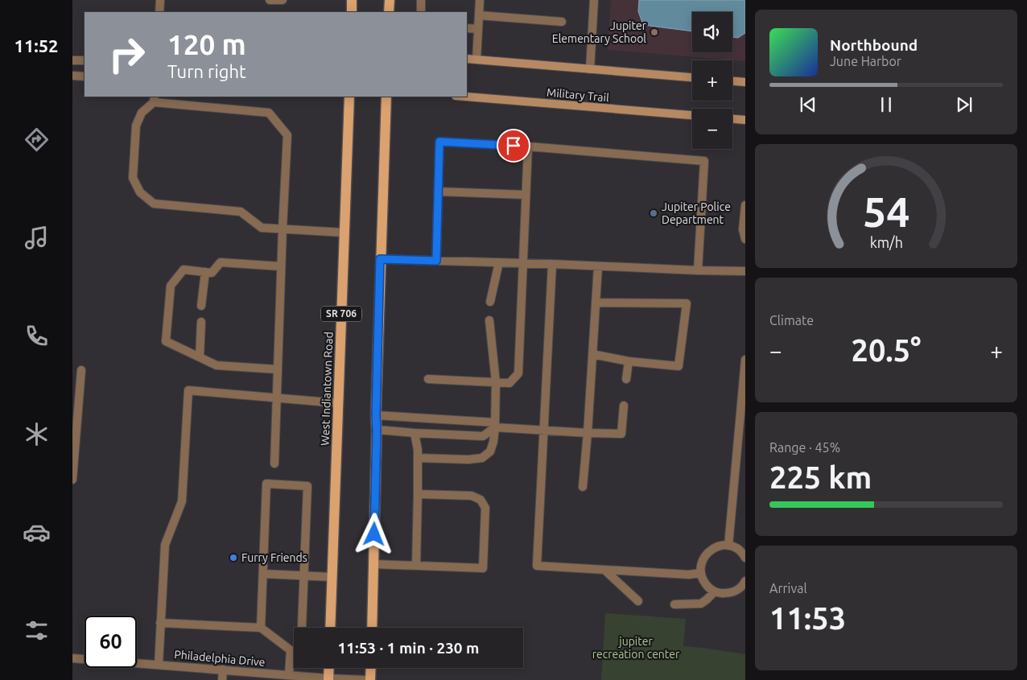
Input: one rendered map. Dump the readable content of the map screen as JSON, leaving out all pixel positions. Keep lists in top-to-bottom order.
{
  "streets": {
    "main road": ["Military Trail", "SR 706", "West Indiantown Road"],
    "street": ["Philadelphia Drive"]
  },
  "parks": ["jupiter recreation center"],
  "places": ["Jupiter Elementary School", "Jupiter Police Department", "Furry Friends"],
  "page": {
    "tabs": "11:52",
    "map_buttons": ["+", "−"],
    "turn": ["120 m", "Turn right"],
    "song": ["Northbound", "June Harbor"],
    "tile": [
      "Climate",
      ["Range · 45%", "225 km"],
      ["Arrival", "11:53"]
    ],
    "heat": ["−", "20.5°", "+"],
    "limit": "60",
    "trip": "11:53 · 1 min · 230 m",
    "gauge": ["54", "km/h"]
  }
}
